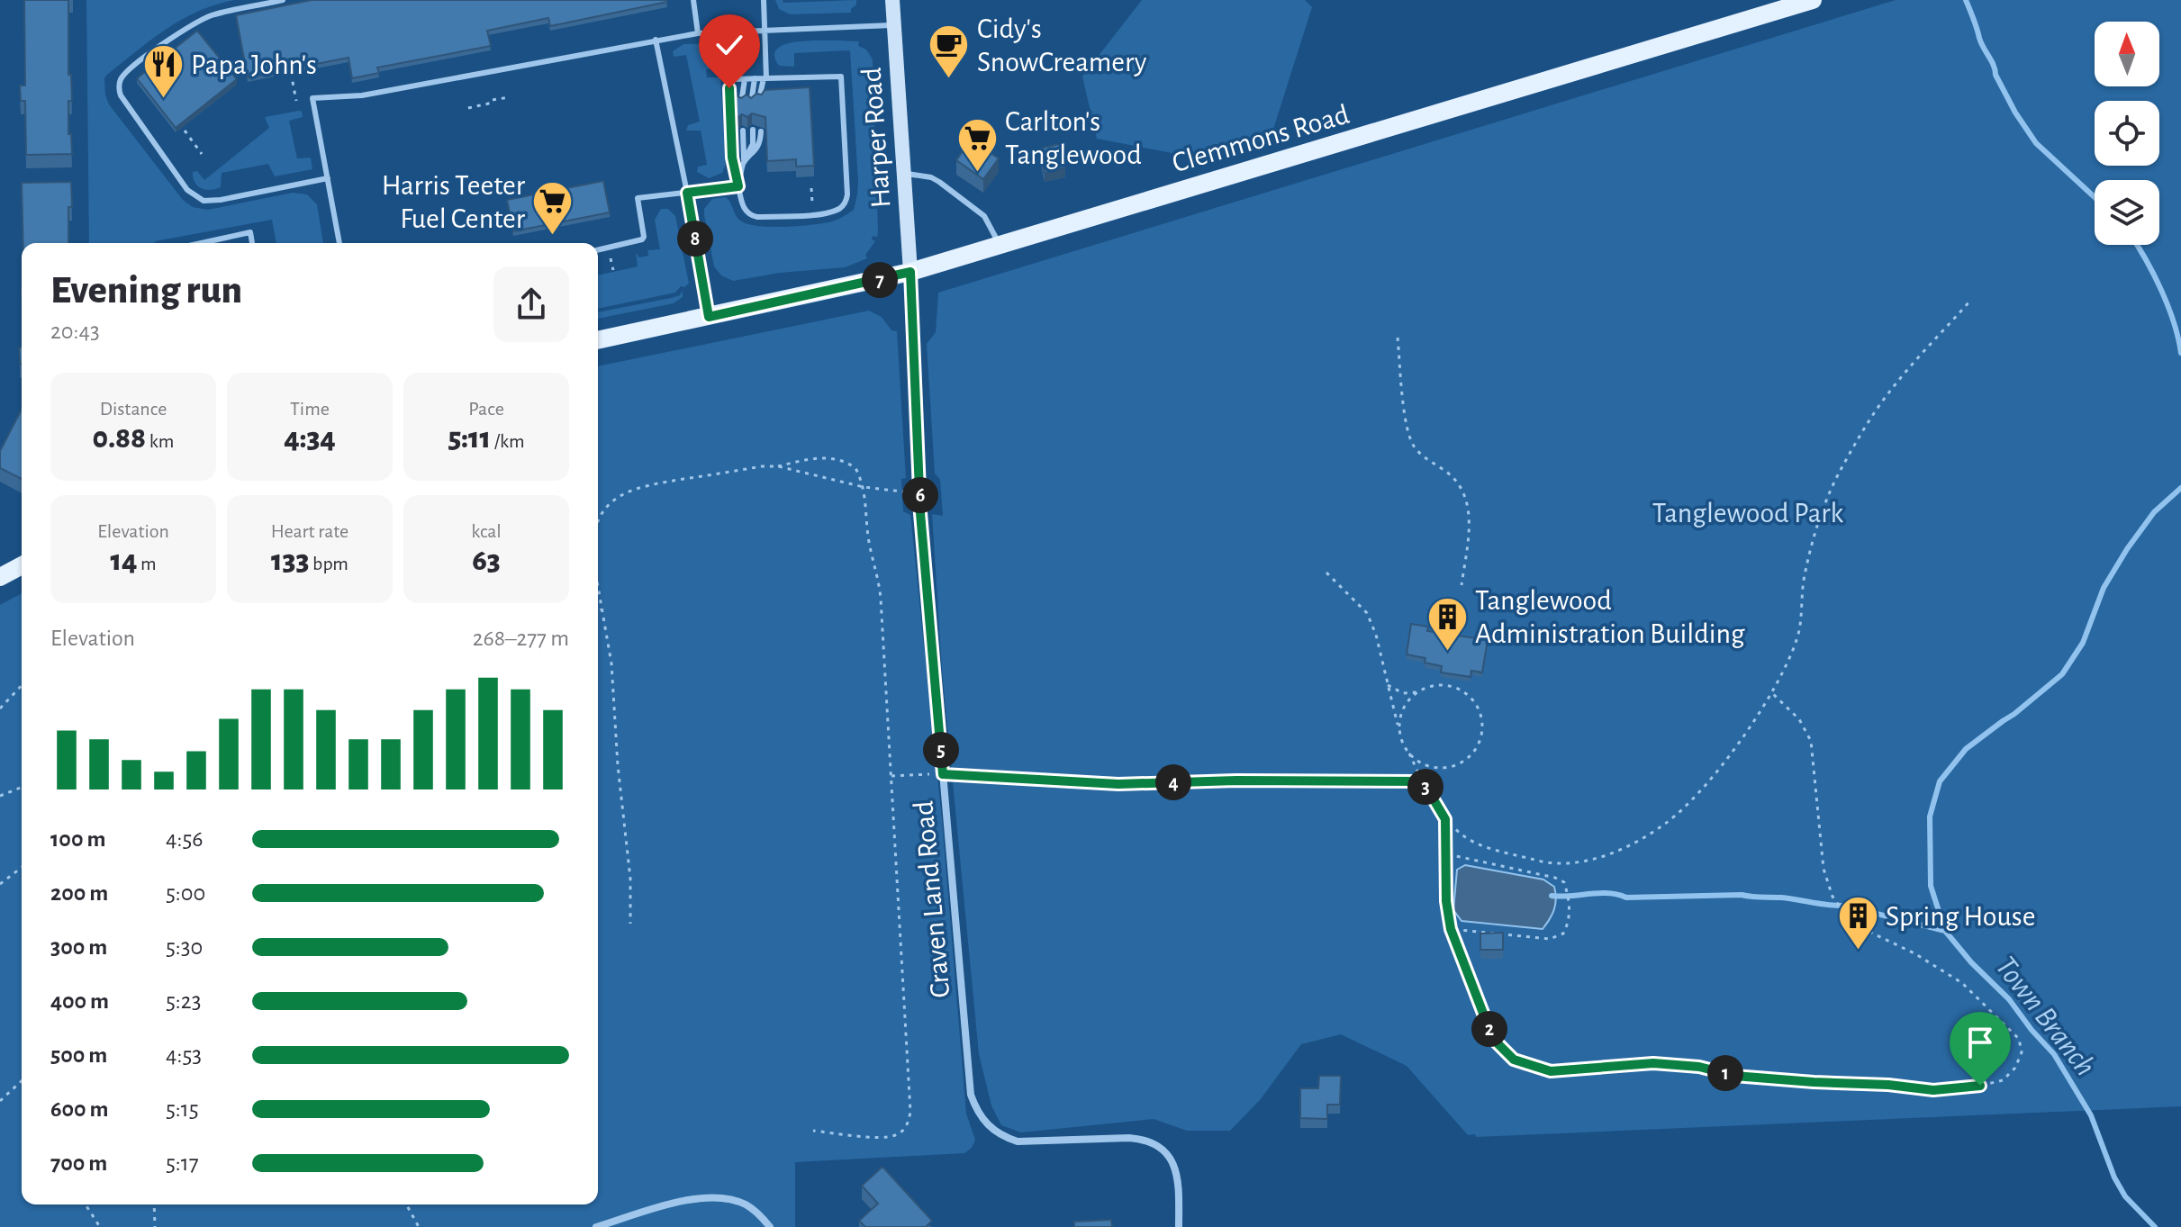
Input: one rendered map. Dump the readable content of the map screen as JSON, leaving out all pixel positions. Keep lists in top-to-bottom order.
{
  "streets": {
    "main road": ["Harper Road", "Clemmons Road"],
    "street": ["Craven Land Road"]
  },
  "crossings": [
    ["Harper Road", "Clemmons Road"],
    ["Harper Road", "Craven Land Road"],
    ["Clemmons Road", "Craven Land Road"]
  ],
  "water": ["Town Branch"],
  "parks": ["Tanglewood Park"],
  "places": {
    "cafe": ["Cidy's SnowCreamery"],
    "restaurant": ["Papa John's"],
    "supermarket": ["Carlton's Tanglewood", "Harris Teeter Fuel Center"],
    "building": ["Tanglewood Administration Building", "Spring House"]
  },
  "north": "top",
  "page": {
    "pins": [
      "8",
      "7",
      "6",
      "5",
      "4",
      "3",
      "2",
      "1"
    ],
    "heading": ["Evening run", "20:43"],
    "stats": [
      ["Distance", "0.88 km"],
      ["Time", "4:34"],
      ["Pace", "5:11 /km"],
      ["Elevation", "14 m"],
      ["Heart rate", "133 bpm"],
      ["kcal", "63"]
    ],
    "chart": ["Elevation", "268–277 m"],
    "list": [
      {
        "name": "100 m",
        "note": "4:56"
      },
      {
        "name": "200 m",
        "note": "5:00"
      },
      {
        "name": "300 m",
        "note": "5:30"
      },
      {
        "name": "400 m",
        "note": "5:23"
      },
      {
        "name": "500 m",
        "note": "4:53"
      },
      {
        "name": "600 m",
        "note": "5:15"
      },
      {
        "name": "700 m",
        "note": "5:17"
      }
    ]
  }
}
